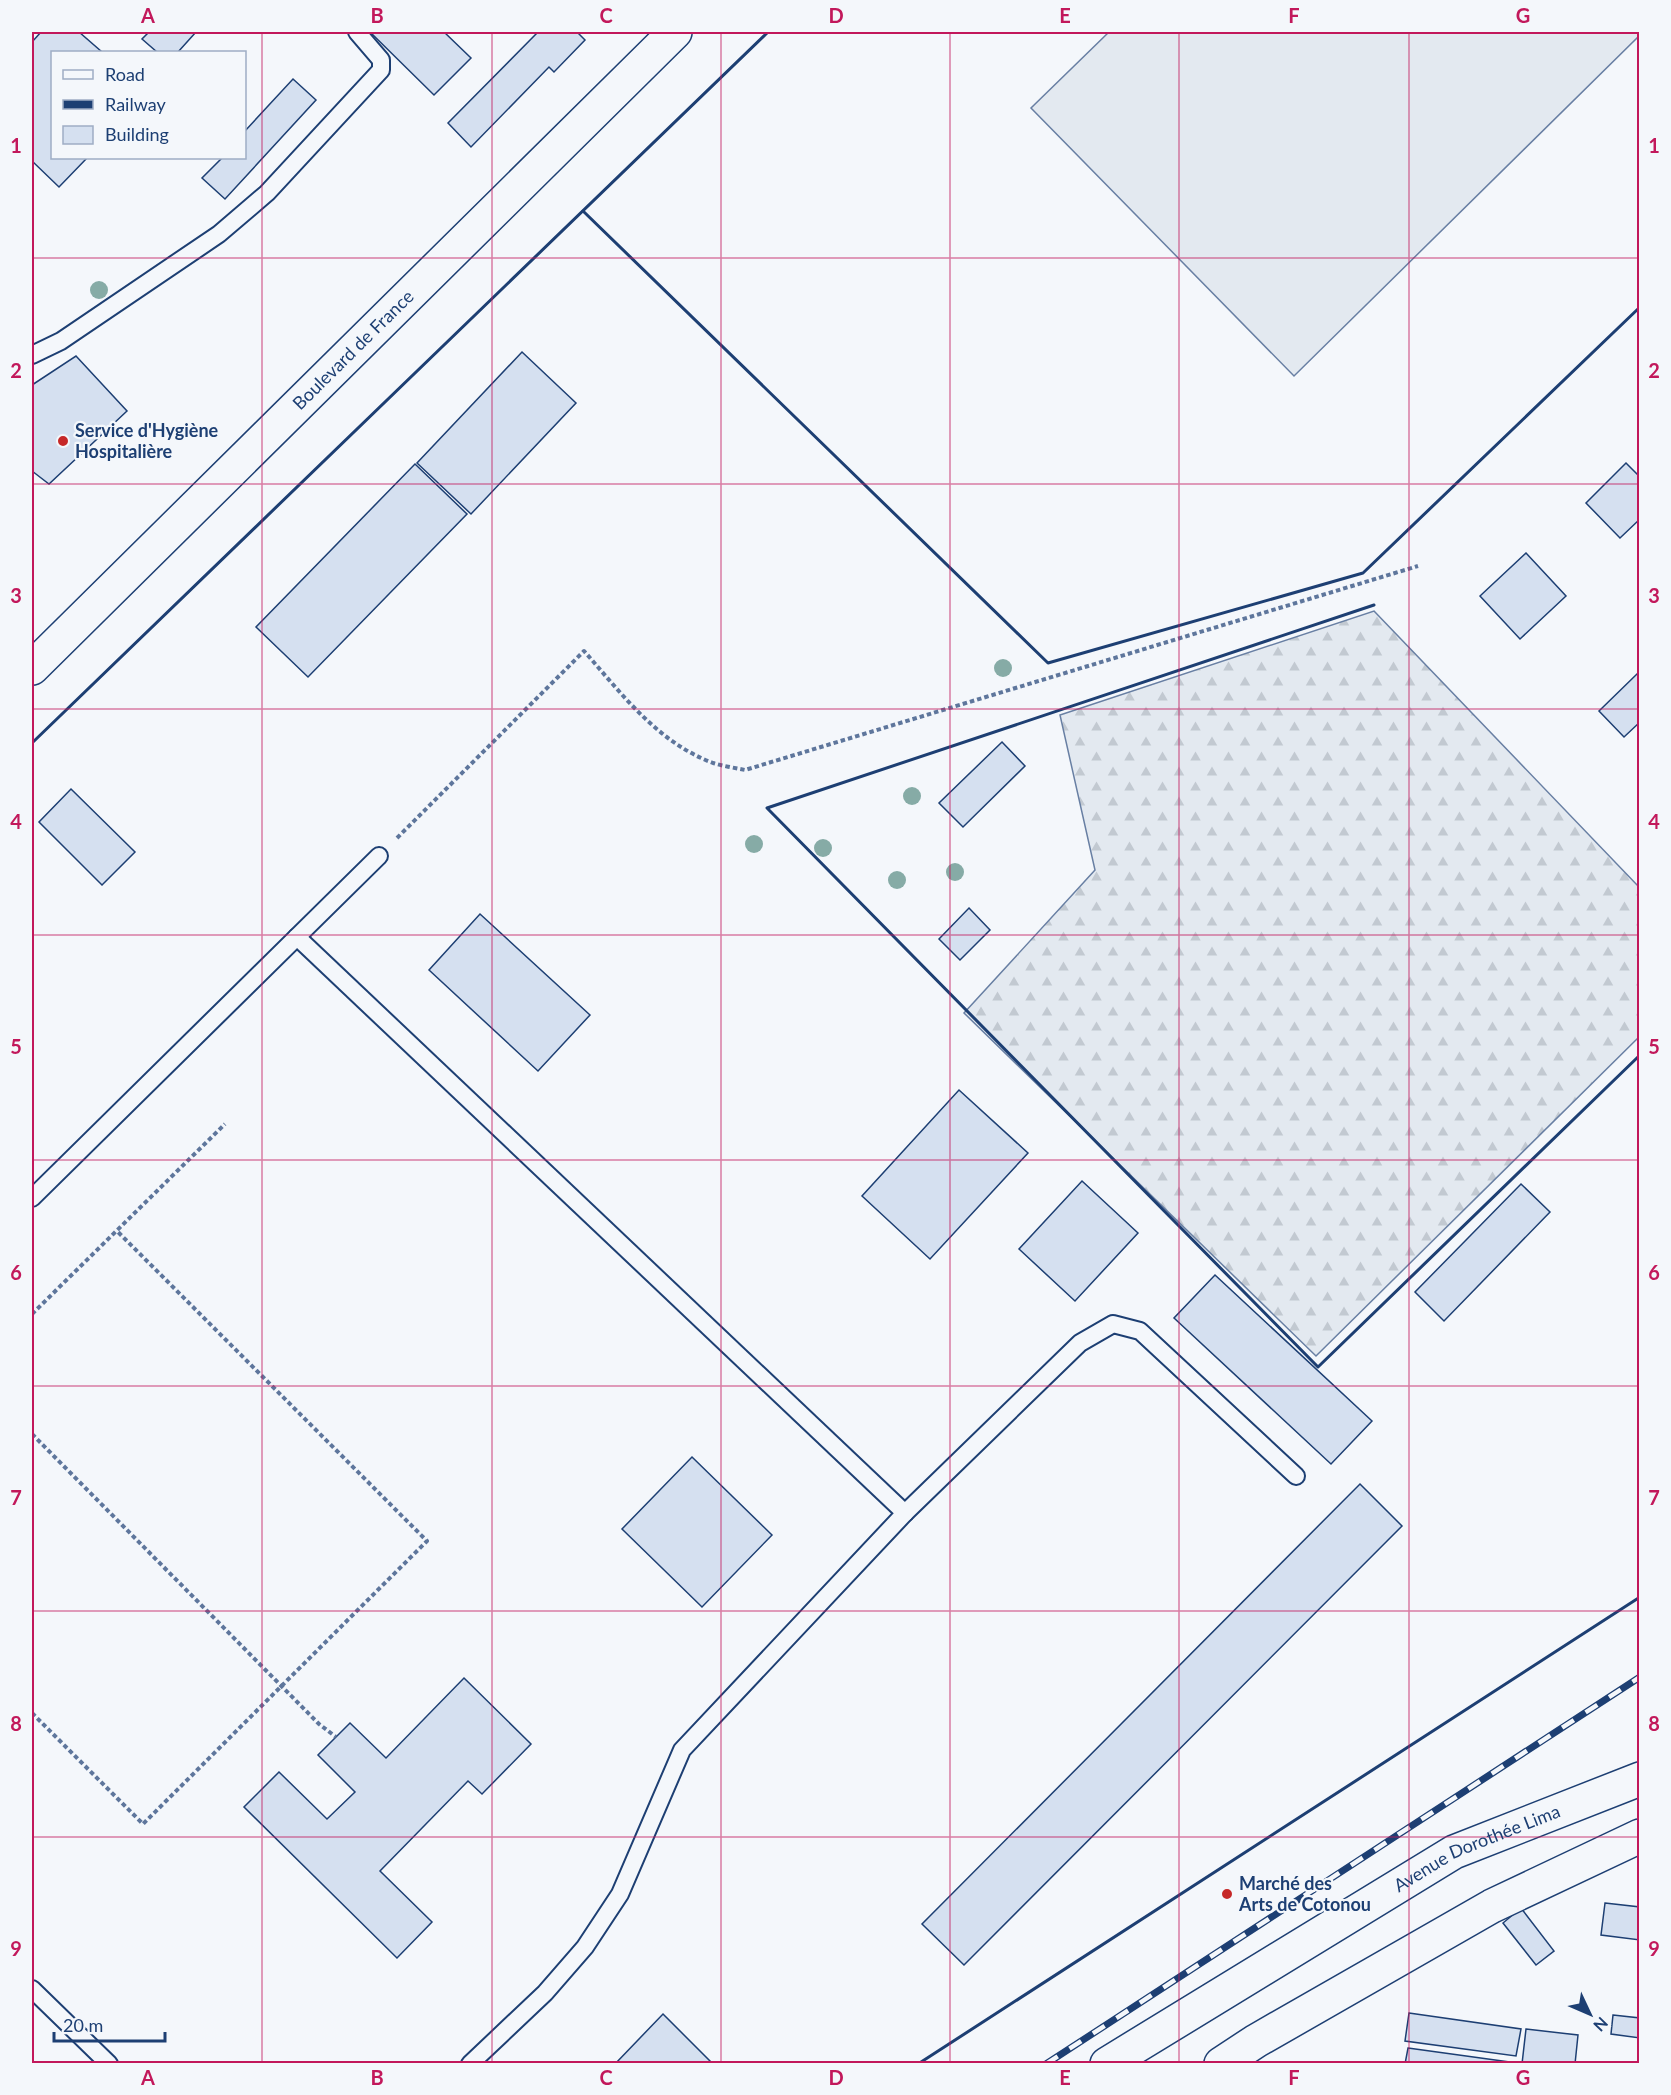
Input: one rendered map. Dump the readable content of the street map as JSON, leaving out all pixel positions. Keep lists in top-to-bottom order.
{
  "streets": {
    "main road": ["Boulevard de France", "Avenue Dorothée Lima"]
  },
  "places": ["Service d'Hygiène Hospitalière", "Marché des Arts de Cotonou"],
  "legend": ["Road", "Railway", "Building"],
  "scale_bar": "20 m",
  "north": "bottom right",
  "grid": {
    "columns": [
      "A",
      "B",
      "C",
      "D",
      "E",
      "F",
      "G"
    ],
    "rows": [
      "1",
      "2",
      "3",
      "4",
      "5",
      "6",
      "7",
      "8",
      "9"
    ]
  }
}
